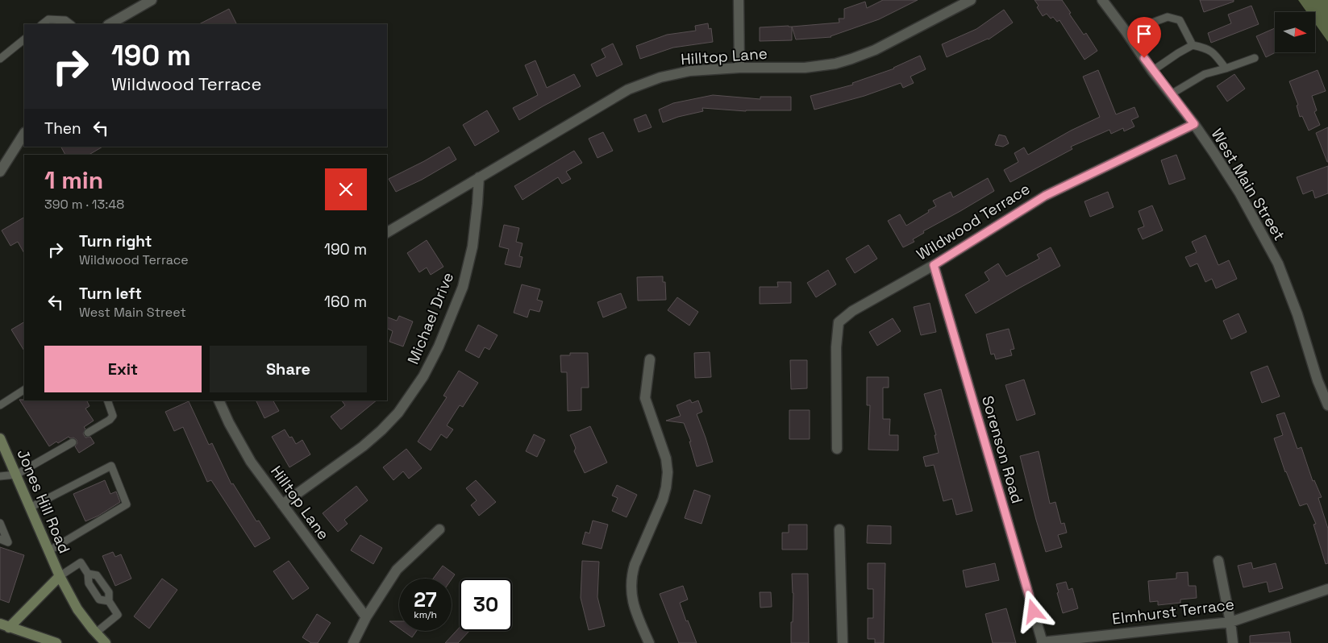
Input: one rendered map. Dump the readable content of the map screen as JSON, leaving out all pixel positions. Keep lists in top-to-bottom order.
{
  "streets": {
    "main road": ["Jones Hill Road"],
    "street": [
      "Hilltop Lane",
      "West Main Street",
      "Wildwood Terrace",
      "Michael Drive",
      "Sorenson Road",
      "Elmhurst Terrace"
    ]
  },
  "crossings": [
    ["Hilltop Lane", "Michael Drive"],
    ["West Main Street", "Wildwood Terrace"],
    ["Wildwood Terrace", "Sorenson Road"],
    ["Sorenson Road", "Elmhurst Terrace"]
  ],
  "north": "right",
  "page": {
    "turn": ["190 m", "Wildwood Terrace"],
    "then": "Then",
    "heading": ["1 min", "390 m · 13:48"],
    "list": [
      {
        "name": "Turn right",
        "note": "Wildwood Terrace",
        "value": "190 m"
      },
      {
        "name": "Turn left",
        "note": "West Main Street",
        "value": "160 m"
      }
    ],
    "buttons": ["Exit", "Share"],
    "speed": "27 km/h",
    "limit": "30"
  }
}
